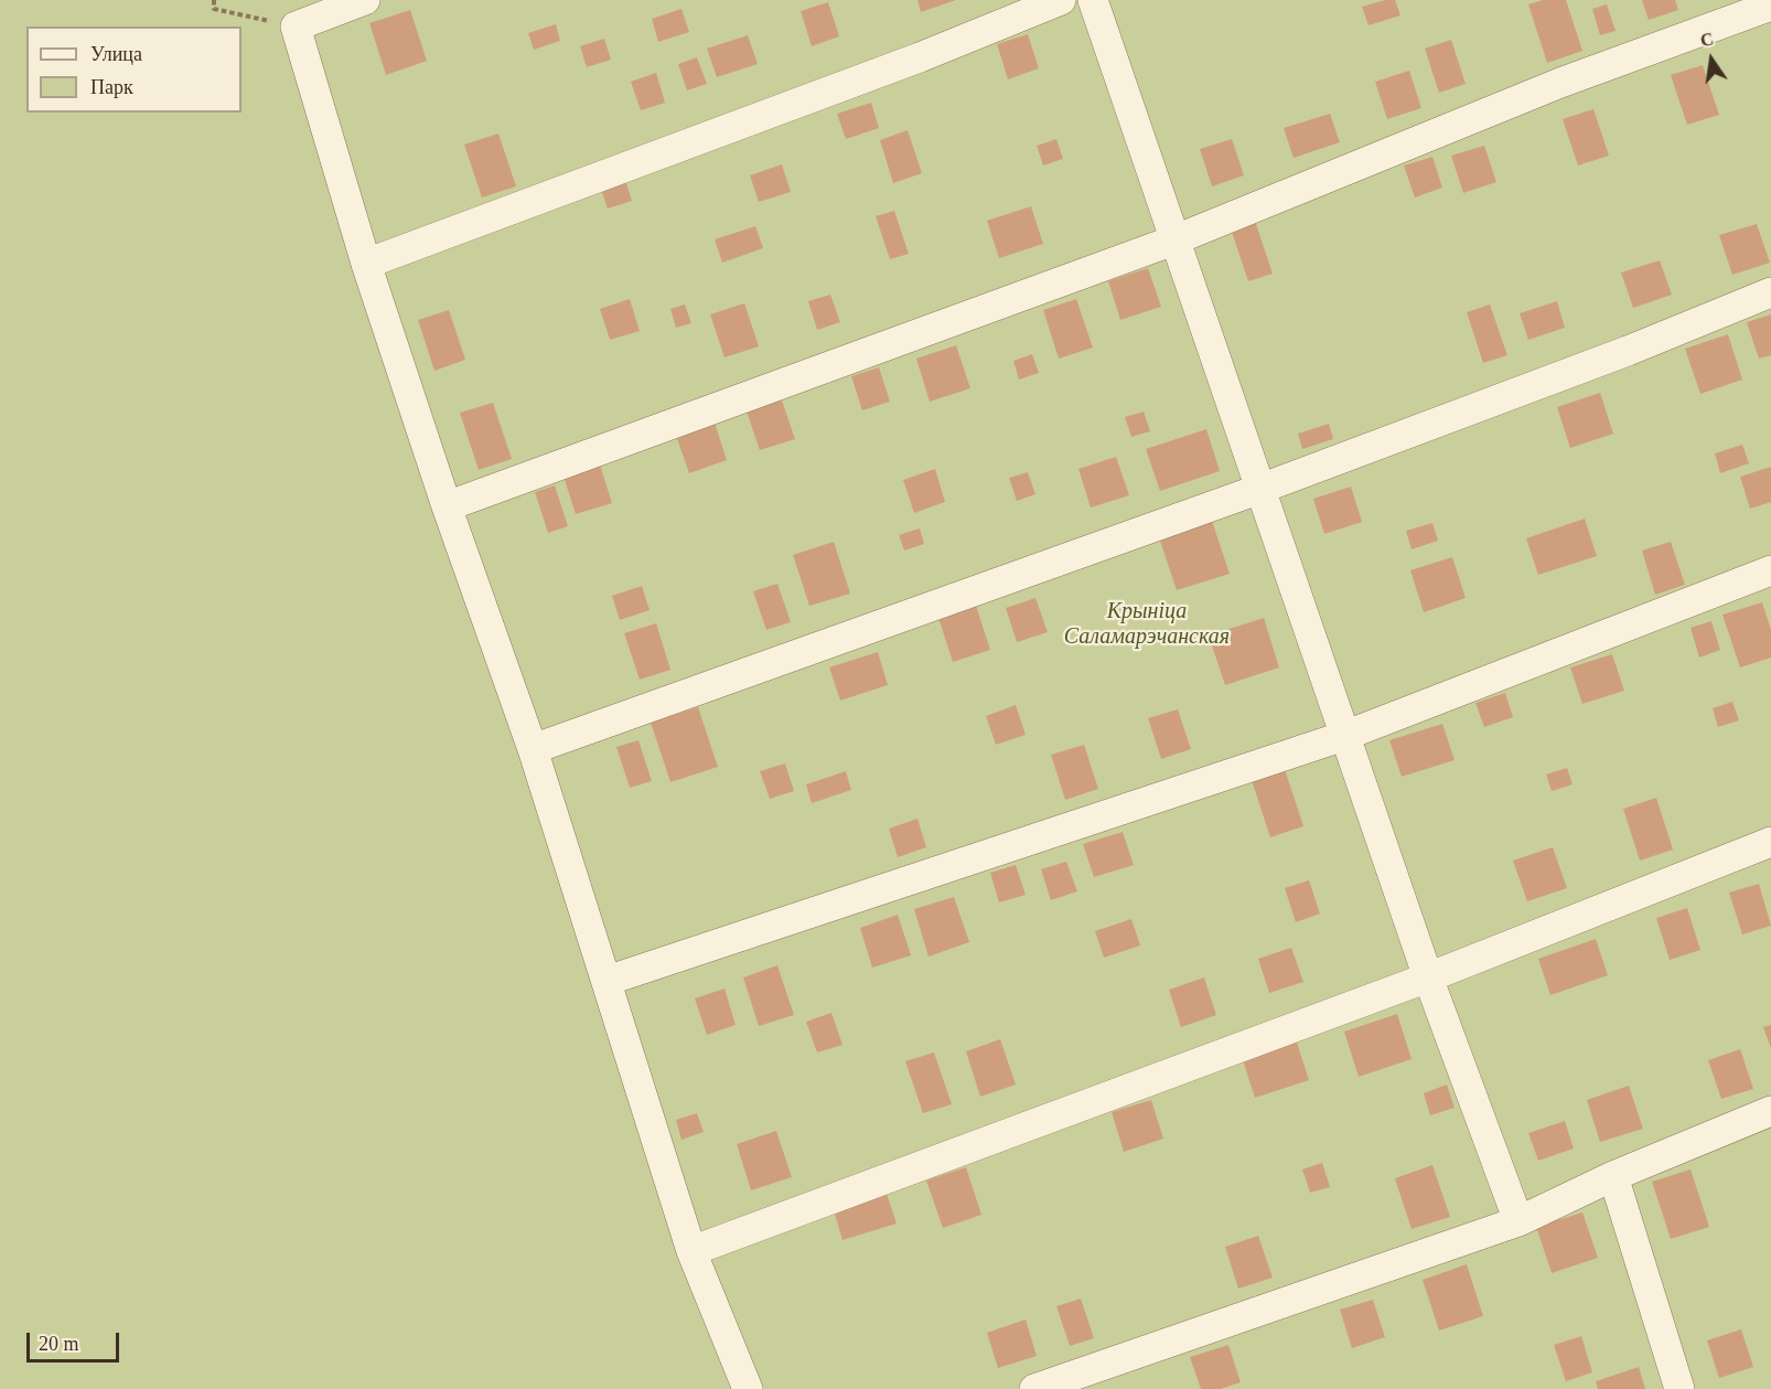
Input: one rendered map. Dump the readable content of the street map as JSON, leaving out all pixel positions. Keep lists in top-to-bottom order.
{
  "parks": ["Крыніца Саламарэчанская"],
  "legend": ["Улица", "Парк"],
  "scale_bar": "20 m",
  "north": "top"
}
